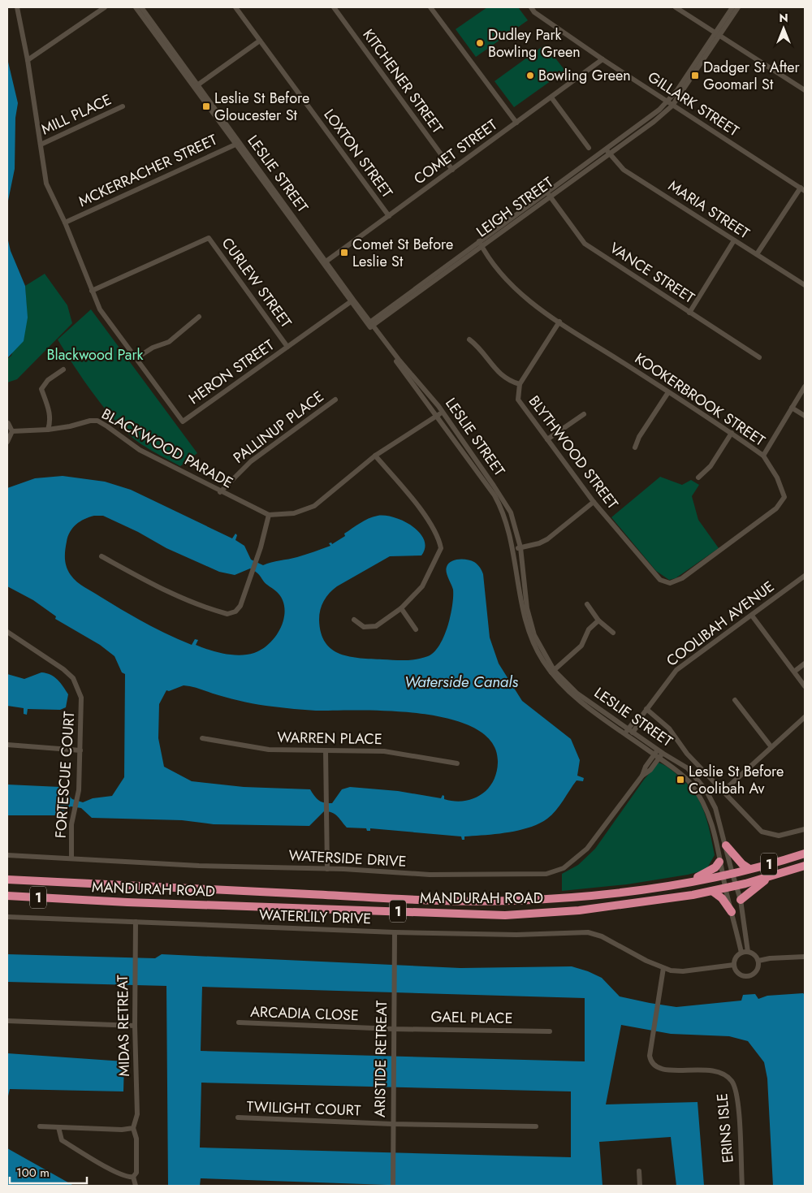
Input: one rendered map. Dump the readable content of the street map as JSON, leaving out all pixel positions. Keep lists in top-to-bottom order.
{
  "streets": {
    "highway": ["1", "MANDURAH ROAD"],
    "street": [
      "KITCHENER STREET",
      "GILLARK STREET",
      "MILL PLACE",
      "COMET STREET",
      "LOXTON STREET",
      "MCKERRACHER STREET",
      "LESLIE STREET",
      "LEIGH STREET",
      "MARIA STREET",
      "VANCE STREET",
      "CURLEW STREET",
      "HERON STREET",
      "KOOKERBROOK STREET",
      "PALLINUP PLACE",
      "BLACKWOOD PARADE",
      "BLYTHWOOD STREET",
      "COOLIBAH AVENUE",
      "WARREN PLACE",
      "FORTESCUE COURT",
      "WATERSIDE DRIVE",
      "WATERLILY DRIVE",
      "ARCADIA CLOSE",
      "GAEL PLACE",
      "MIDAS RETREAT",
      "ARISTIDE RETREAT",
      "TWILIGHT COURT",
      "ERINS ISLE"
    ]
  },
  "crossings": [
    ["KITCHENER STREET", "COMET STREET"],
    ["GILLARK STREET", "COMET STREET"],
    ["GILLARK STREET", "LEIGH STREET"],
    ["COMET STREET", "LOXTON STREET"],
    ["COMET STREET", "LESLIE STREET"],
    ["MCKERRACHER STREET", "LESLIE STREET"],
    ["LESLIE STREET", "LEIGH STREET"],
    ["LESLIE STREET", "HERON STREET"],
    ["LESLIE STREET", "BLACKWOOD PARADE"],
    ["LESLIE STREET", "COOLIBAH AVENUE"],
    ["LESLIE STREET", "WATERSIDE DRIVE"],
    ["LESLIE STREET", "MANDURAH ROAD"],
    ["LESLIE STREET", "WATERLILY DRIVE"],
    ["LEIGH STREET", "MARIA STREET"],
    ["LEIGH STREET", "VANCE STREET"],
    ["LEIGH STREET", "KOOKERBROOK STREET"],
    ["CURLEW STREET", "HERON STREET"],
    ["KOOKERBROOK STREET", "BLYTHWOOD STREET"],
    ["PALLINUP PLACE", "BLACKWOOD PARADE"],
    ["FORTESCUE COURT", "WATERSIDE DRIVE"],
    ["WATERLILY DRIVE", "MIDAS RETREAT"],
    ["WATERLILY DRIVE", "ARISTIDE RETREAT"],
    ["WATERLILY DRIVE", "ERINS ISLE"],
    ["ARCADIA CLOSE", "GAEL PLACE"],
    ["ARCADIA CLOSE", "ARISTIDE RETREAT"],
    ["GAEL PLACE", "ARISTIDE RETREAT"],
    ["ARISTIDE RETREAT", "TWILIGHT COURT"]
  ],
  "water": ["Waterside Canals"],
  "parks": ["Blackwood Park"],
  "places": {
    "other": ["Dudley Park Bowling Green", "Bowling Green"],
    "transit": [
      "Dadger St After Goomarl St",
      "Leslie St Before Gloucester St",
      "Comet St Before Leslie St",
      "Leslie St Before Coolibah Av"
    ]
  },
  "scale_bar": "100 m",
  "north": "top"
}
